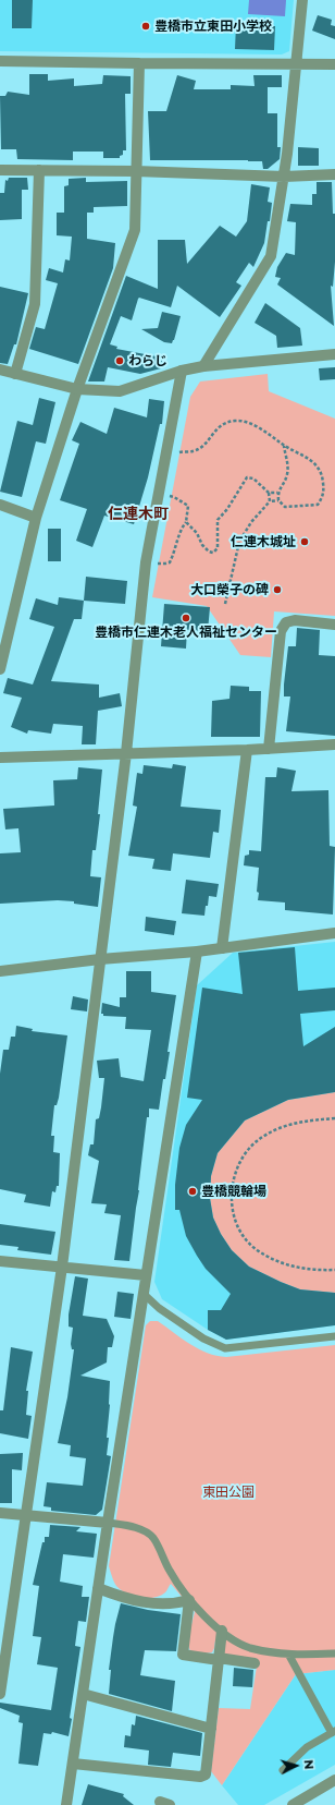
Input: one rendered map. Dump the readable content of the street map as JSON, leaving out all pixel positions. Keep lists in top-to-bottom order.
{
  "districts": ["仁連木町"],
  "parks": ["東田公園"],
  "places": [
    "豊橋市立東田小学校",
    "わらじ",
    "仁連木城址",
    "大口榮子の碑",
    "豊橋市仁連木老人福祉センター",
    "豊橋競輪場"
  ],
  "north": "right"
}
